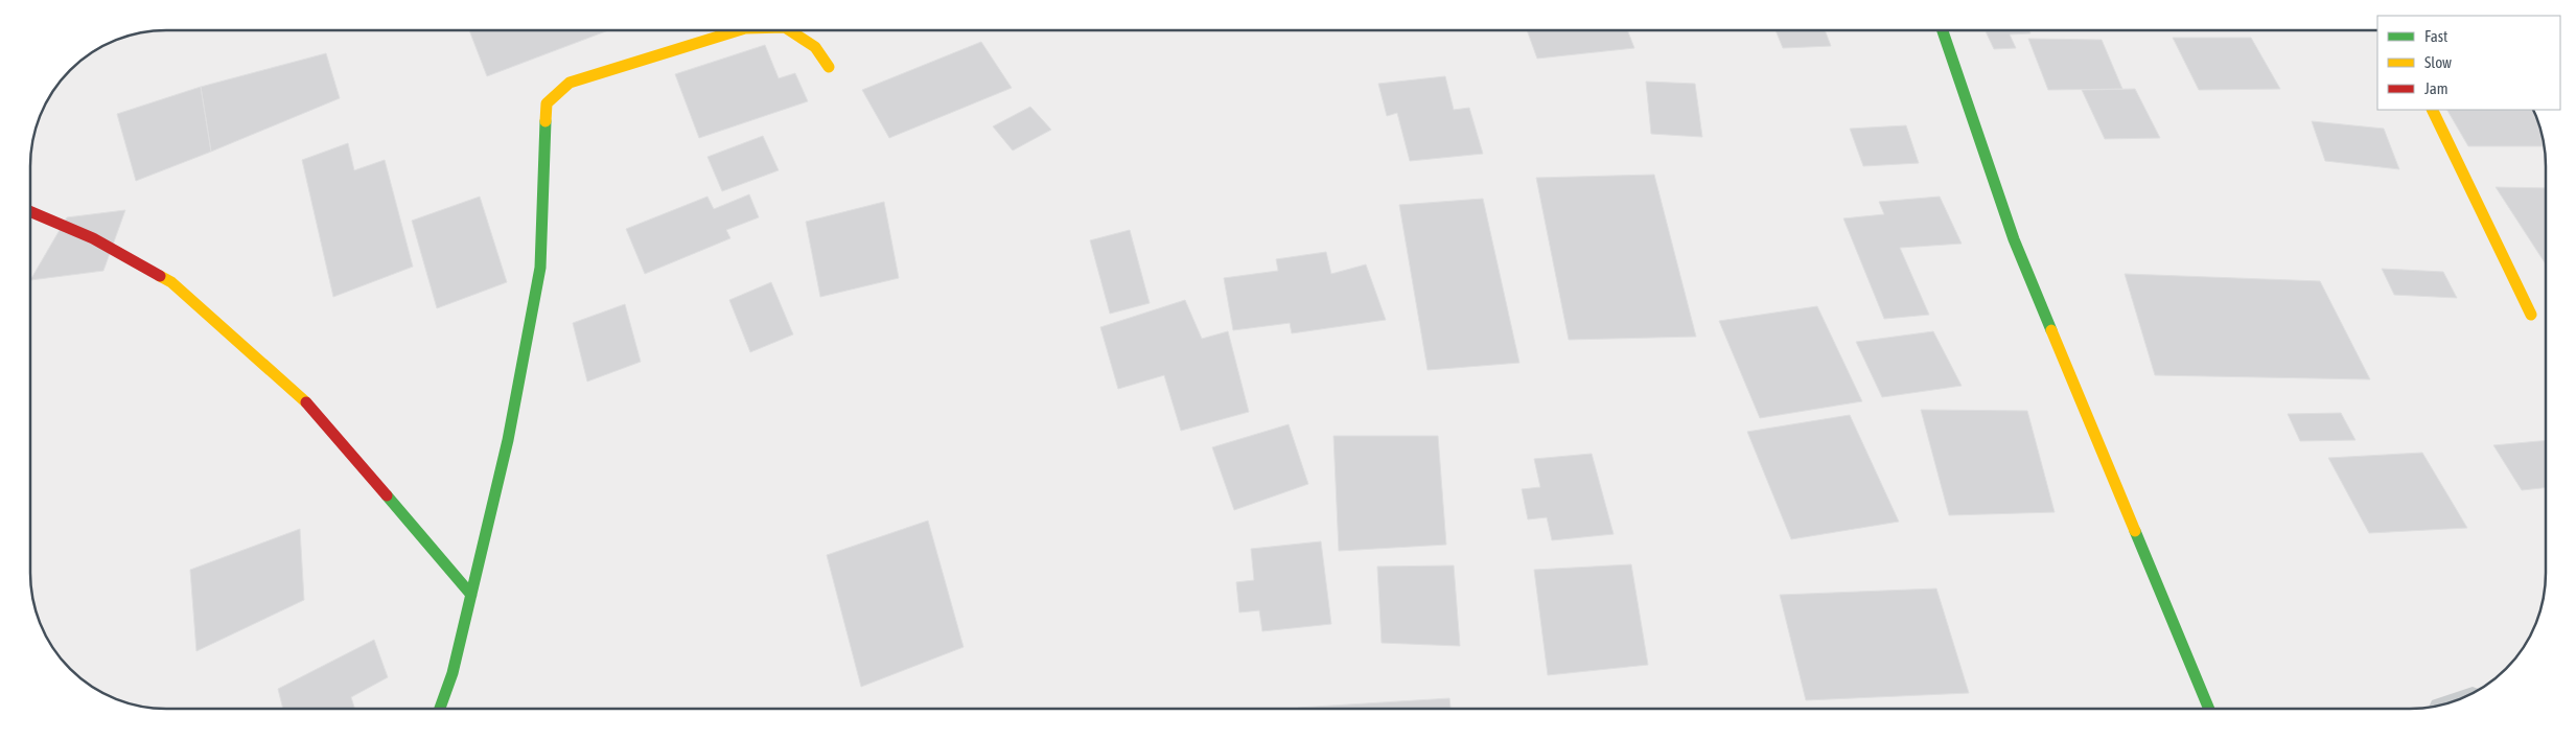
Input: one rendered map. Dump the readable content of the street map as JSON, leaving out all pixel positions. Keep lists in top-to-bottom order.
{
  "legend": ["Fast", "Slow", "Jam"]
}
